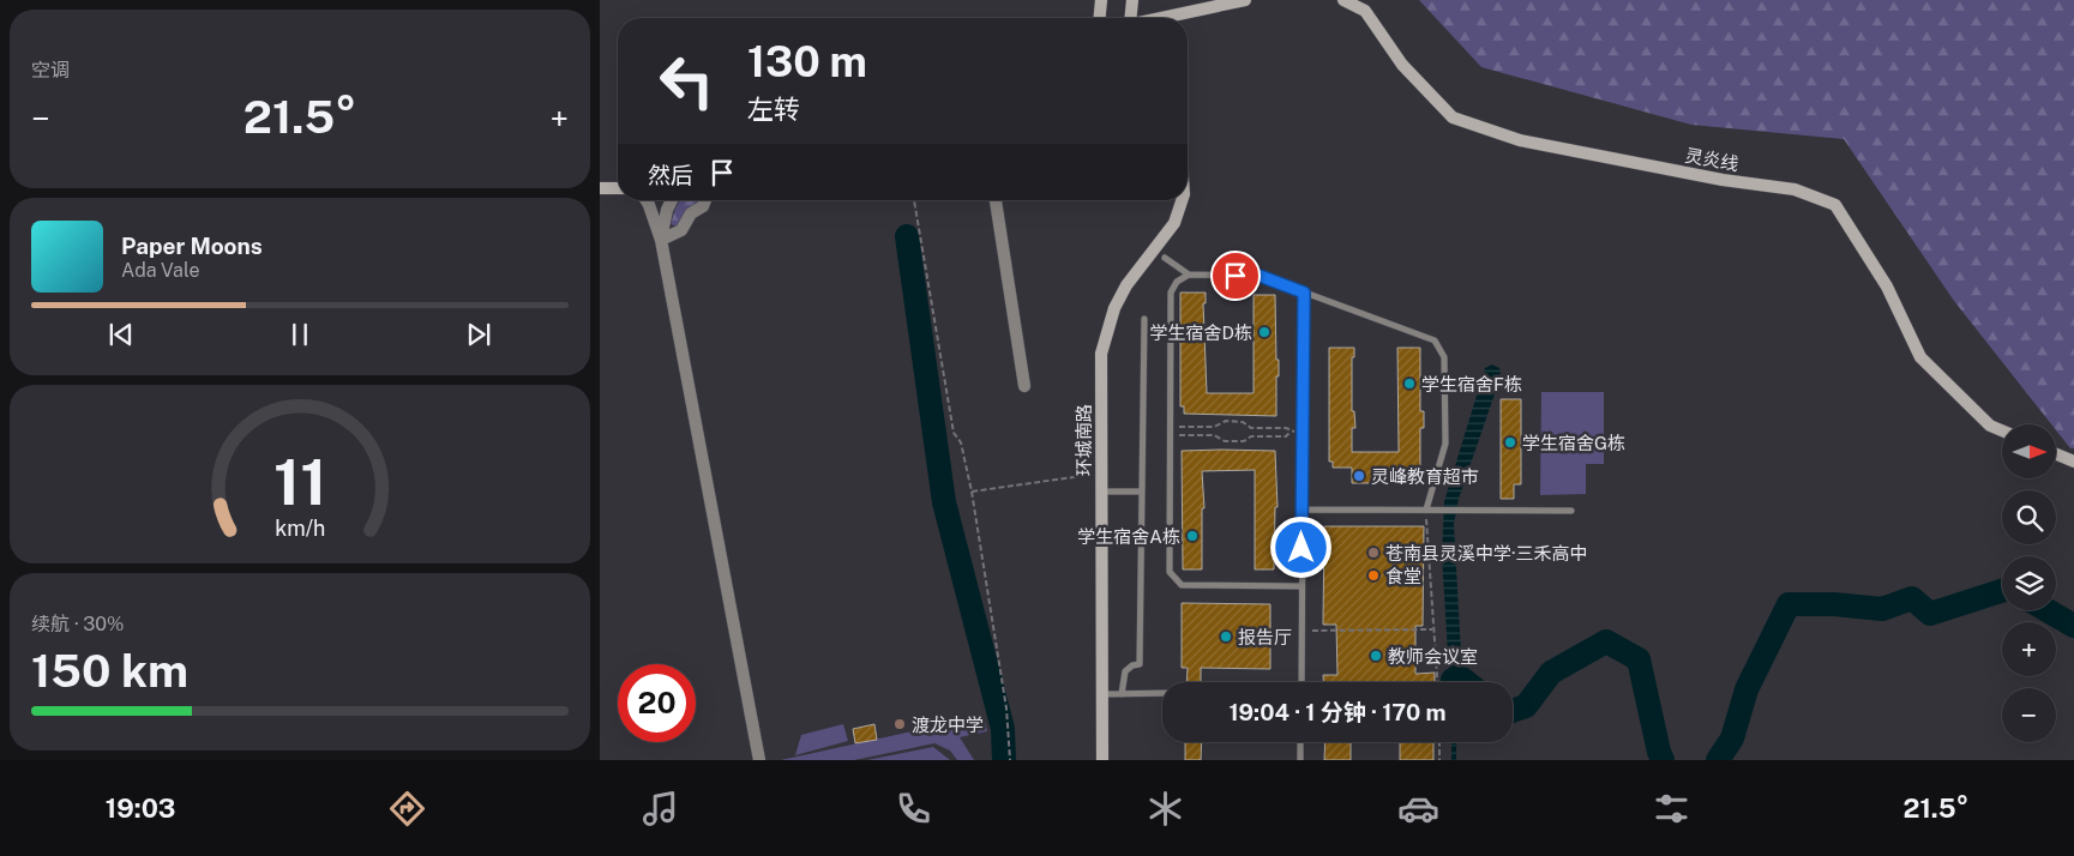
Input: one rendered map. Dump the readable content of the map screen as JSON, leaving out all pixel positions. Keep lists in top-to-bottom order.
{
  "streets": {
    "street": ["灵炎线", "环城南路"]
  },
  "places": [
    "学生宿舍D栋",
    "学生宿舍F栋",
    "学生宿舍G栋",
    "灵峰教育超市",
    "学生宿舍A栋",
    "苍南县灵溪中学·三禾高中",
    "食堂",
    "报告厅",
    "教师会议室",
    "渡龙中学"
  ],
  "north": "right",
  "page": {
    "tile": [
      "空调",
      ["续航 · 30%", "150 km"]
    ],
    "turn": ["130 m", "左转"],
    "heat": ["−", "21.5°", "+"],
    "then": "然后",
    "song": ["Paper Moons", "Ada Vale"],
    "map_buttons": ["+", "−"],
    "limit": "20",
    "trip": "19:04 · 1 分钟 · 170 m",
    "tabs": ["19:03", "21.5°"],
    "gauge": ["11", "km/h"]
  }
}
